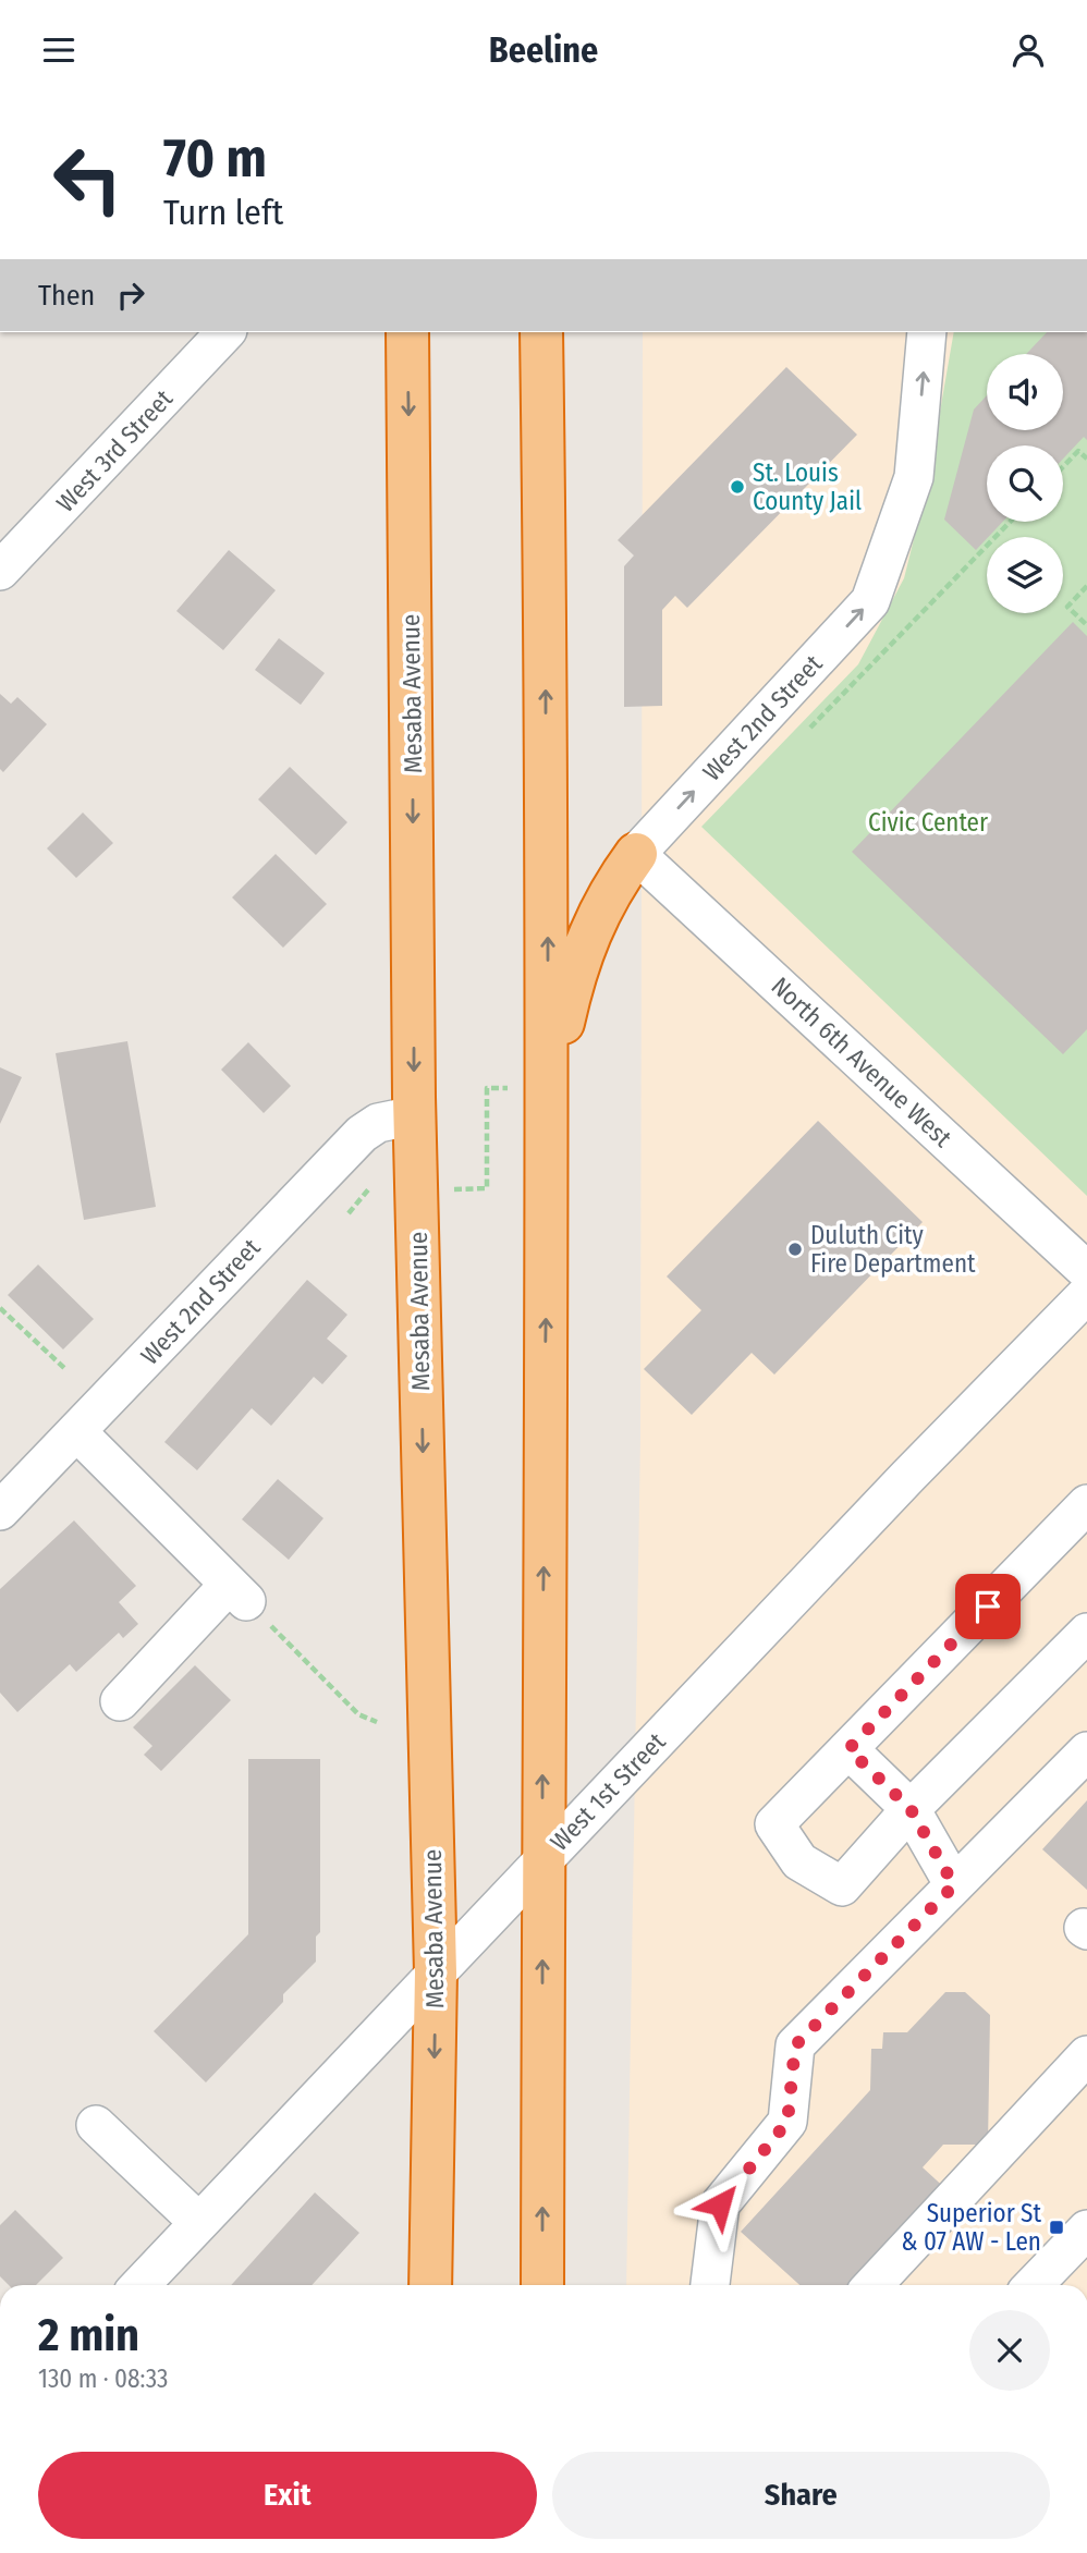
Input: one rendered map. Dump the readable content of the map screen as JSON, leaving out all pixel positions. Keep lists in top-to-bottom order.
{
  "streets": {
    "highway": ["Mesaba Avenue", "West 2nd Street"],
    "street": ["West 3rd Street", "North 6th Avenue West", "West 1st Street"]
  },
  "crossings": [
    ["Mesaba Avenue", "West 2nd Street"],
    ["Mesaba Avenue", "West 1st Street"],
    ["West 2nd Street", "North 6th Avenue West"]
  ],
  "one_way": ["West 2nd Street"],
  "parks": ["Civic Center"],
  "places": {
    "other": ["St. Louis County Jail", "Duluth City Fire Department"],
    "transit": ["Superior St & 07 AW - Len"]
  },
  "page": {
    "header": "Beeline",
    "turn": ["70 m", "Turn left"],
    "then": "Then",
    "heading": ["2 min", "130 m · 08:33"],
    "buttons": ["Exit", "Share"]
  }
}
